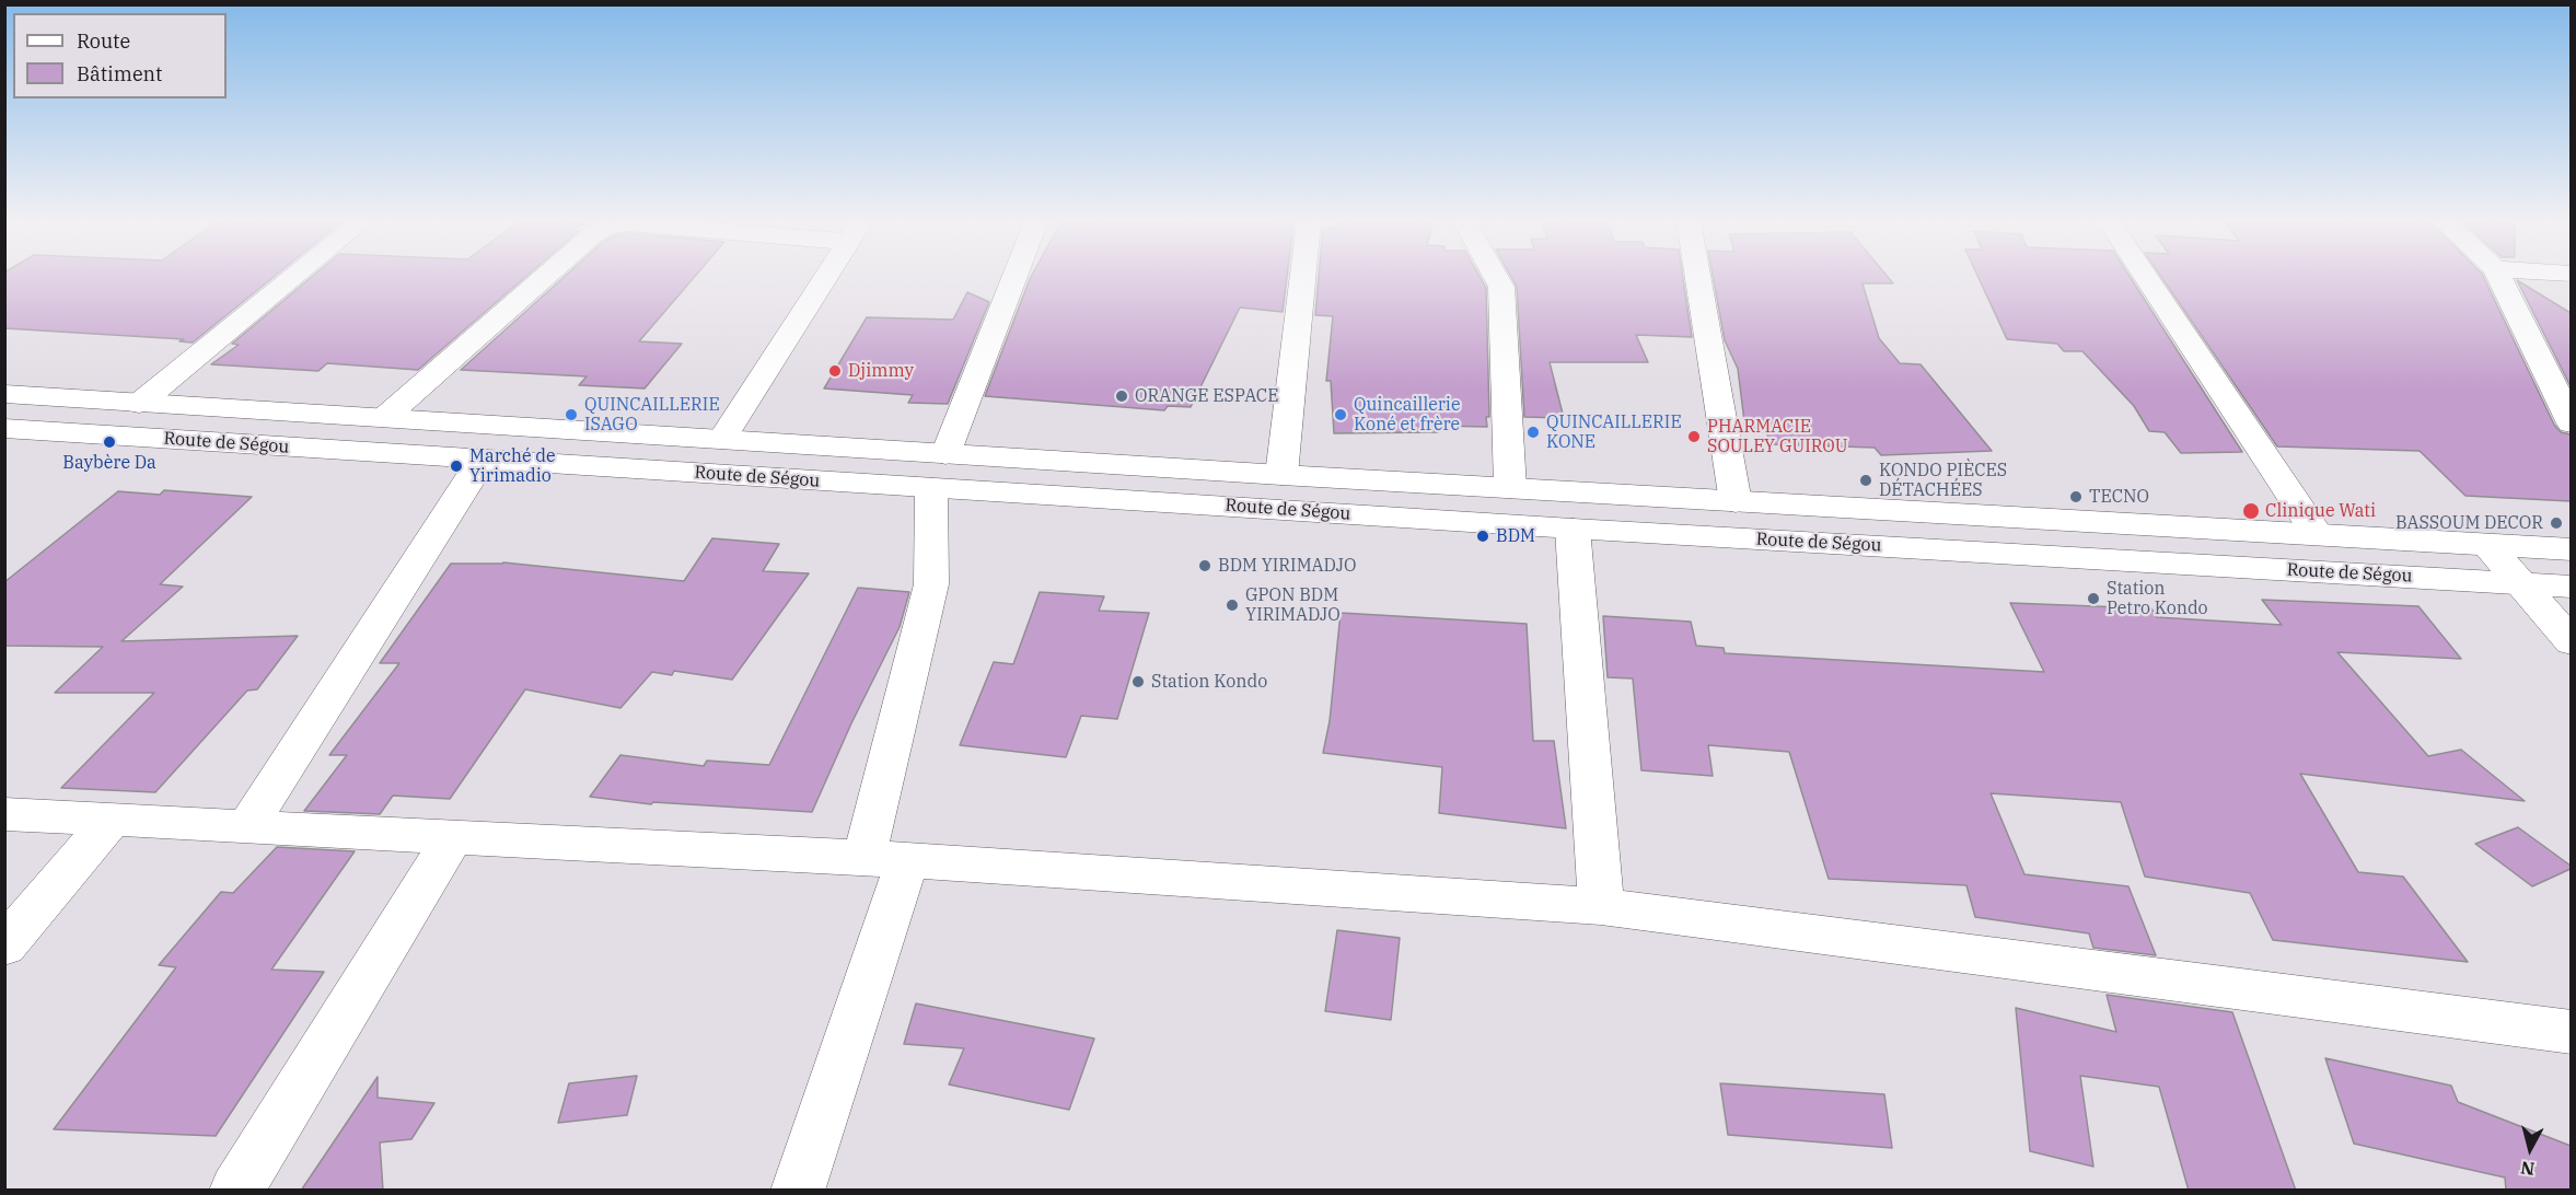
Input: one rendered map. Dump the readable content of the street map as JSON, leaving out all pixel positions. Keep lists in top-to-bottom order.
{
  "streets": {
    "main road": ["Route de Ségou"]
  },
  "places": [
    "Djimmy",
    "ORANGE ESPACE",
    "QUINCAILLERIE ISAGO",
    "Quincaillerie Koné et frère",
    "QUINCAILLERIE KONE",
    "PHARMACIE SOULEY GUIROU",
    "Baybère Da",
    "Marché de Yirimadio",
    "KONDO PIÈCES DÉTACHÉES",
    "TECNO",
    "Clinique Wati",
    "BASSOUM DECOR",
    "BDM",
    "BDM YIRIMADJO",
    "Station Petro Kondo",
    "GPON BDM YIRIMADJO",
    "Station Kondo"
  ],
  "legend": ["Route", "Bâtiment"],
  "north": "bottom"
}
